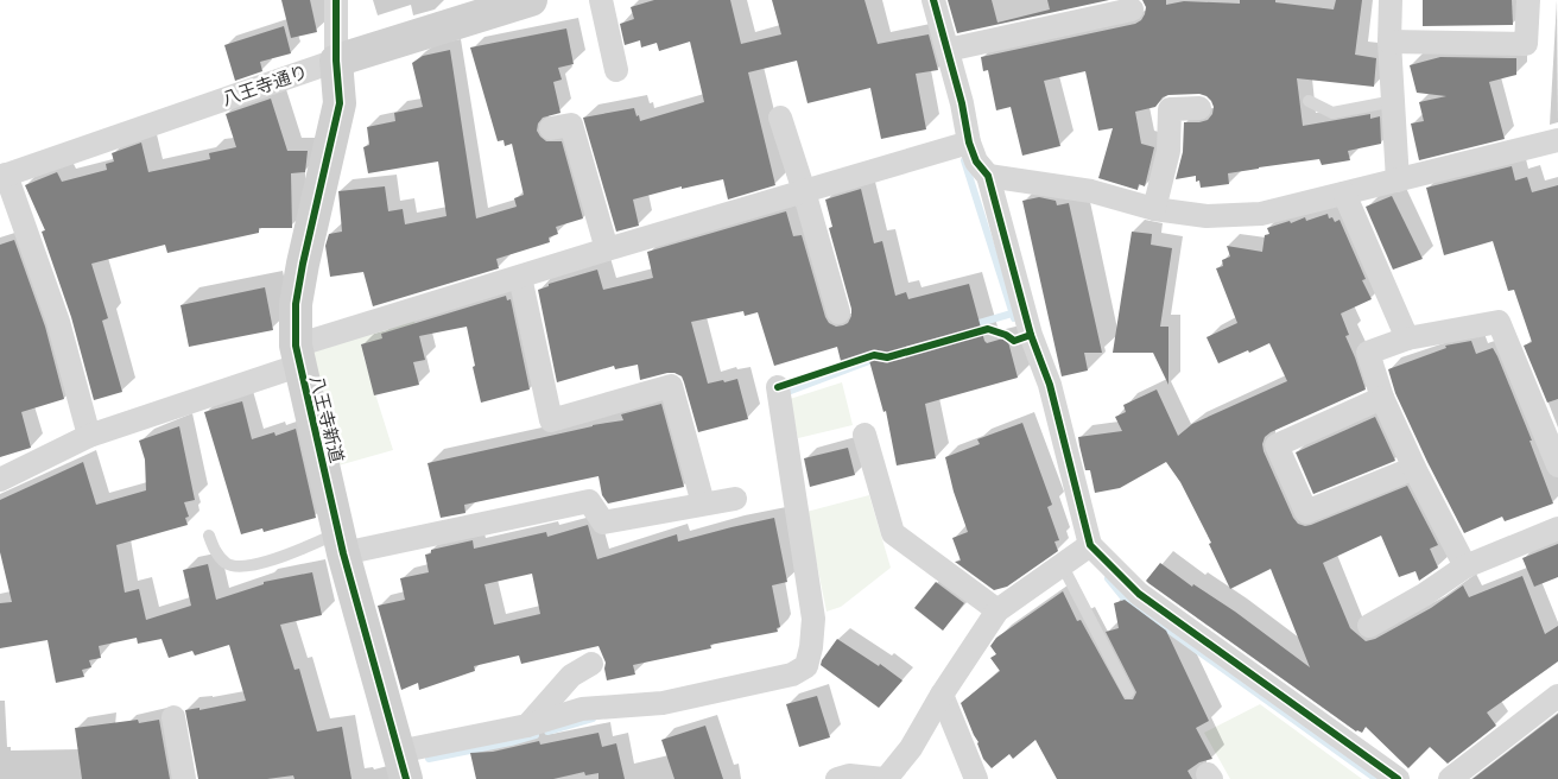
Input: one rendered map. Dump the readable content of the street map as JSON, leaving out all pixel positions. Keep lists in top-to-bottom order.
{
  "streets": {
    "street": ["八王寺通り", "八王寺新道"]
  },
  "crossings": [
    ["八王寺通り", "八王寺新道"]
  ]
}
